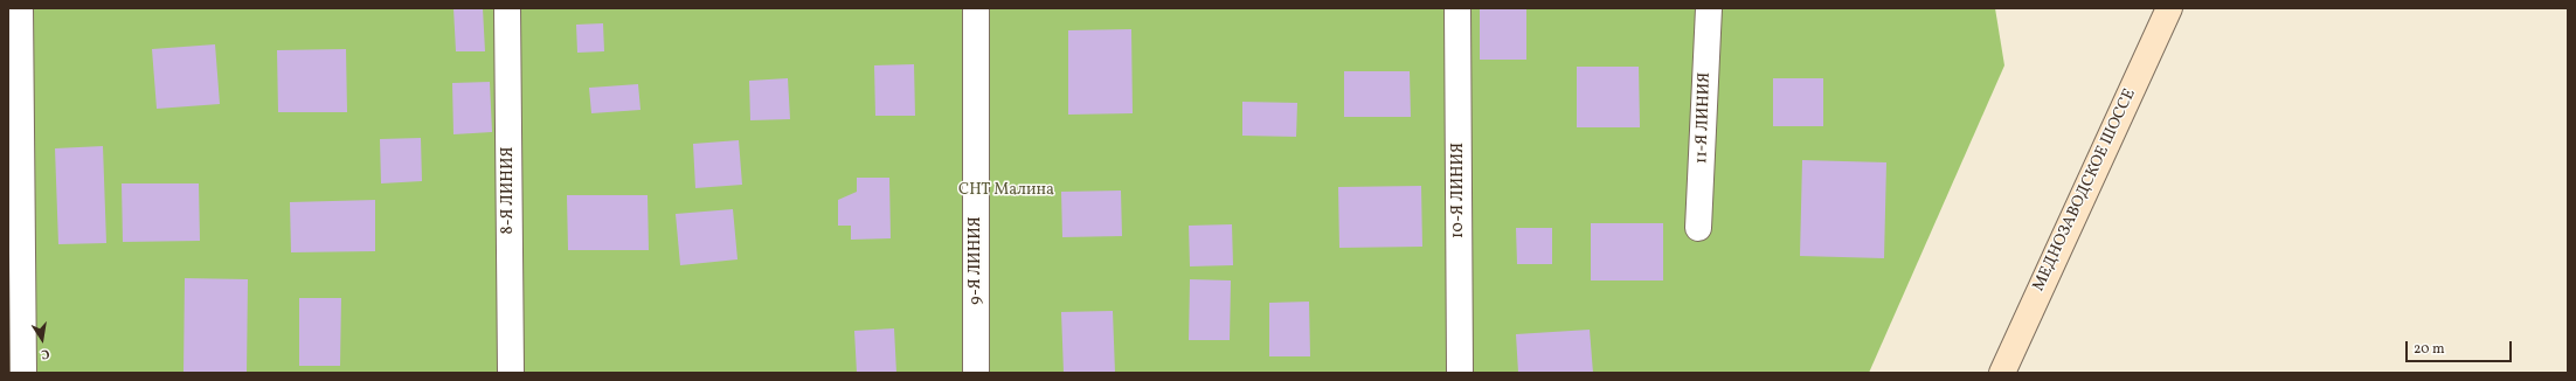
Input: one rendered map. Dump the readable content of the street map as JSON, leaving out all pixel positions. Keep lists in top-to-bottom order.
{
  "streets": {
    "main road": ["МЕДНОЗАВОДСКОЕ ШОССЕ"],
    "street": [
      "11-Я ЛИНИЯ",
      "8-Я ЛИНИЯ",
      "10-Я ЛИНИЯ",
      "9-Я ЛИНИЯ"
    ]
  },
  "parks": ["СНТ Малина"],
  "scale_bar": "20 m",
  "north": "bottom"
}
